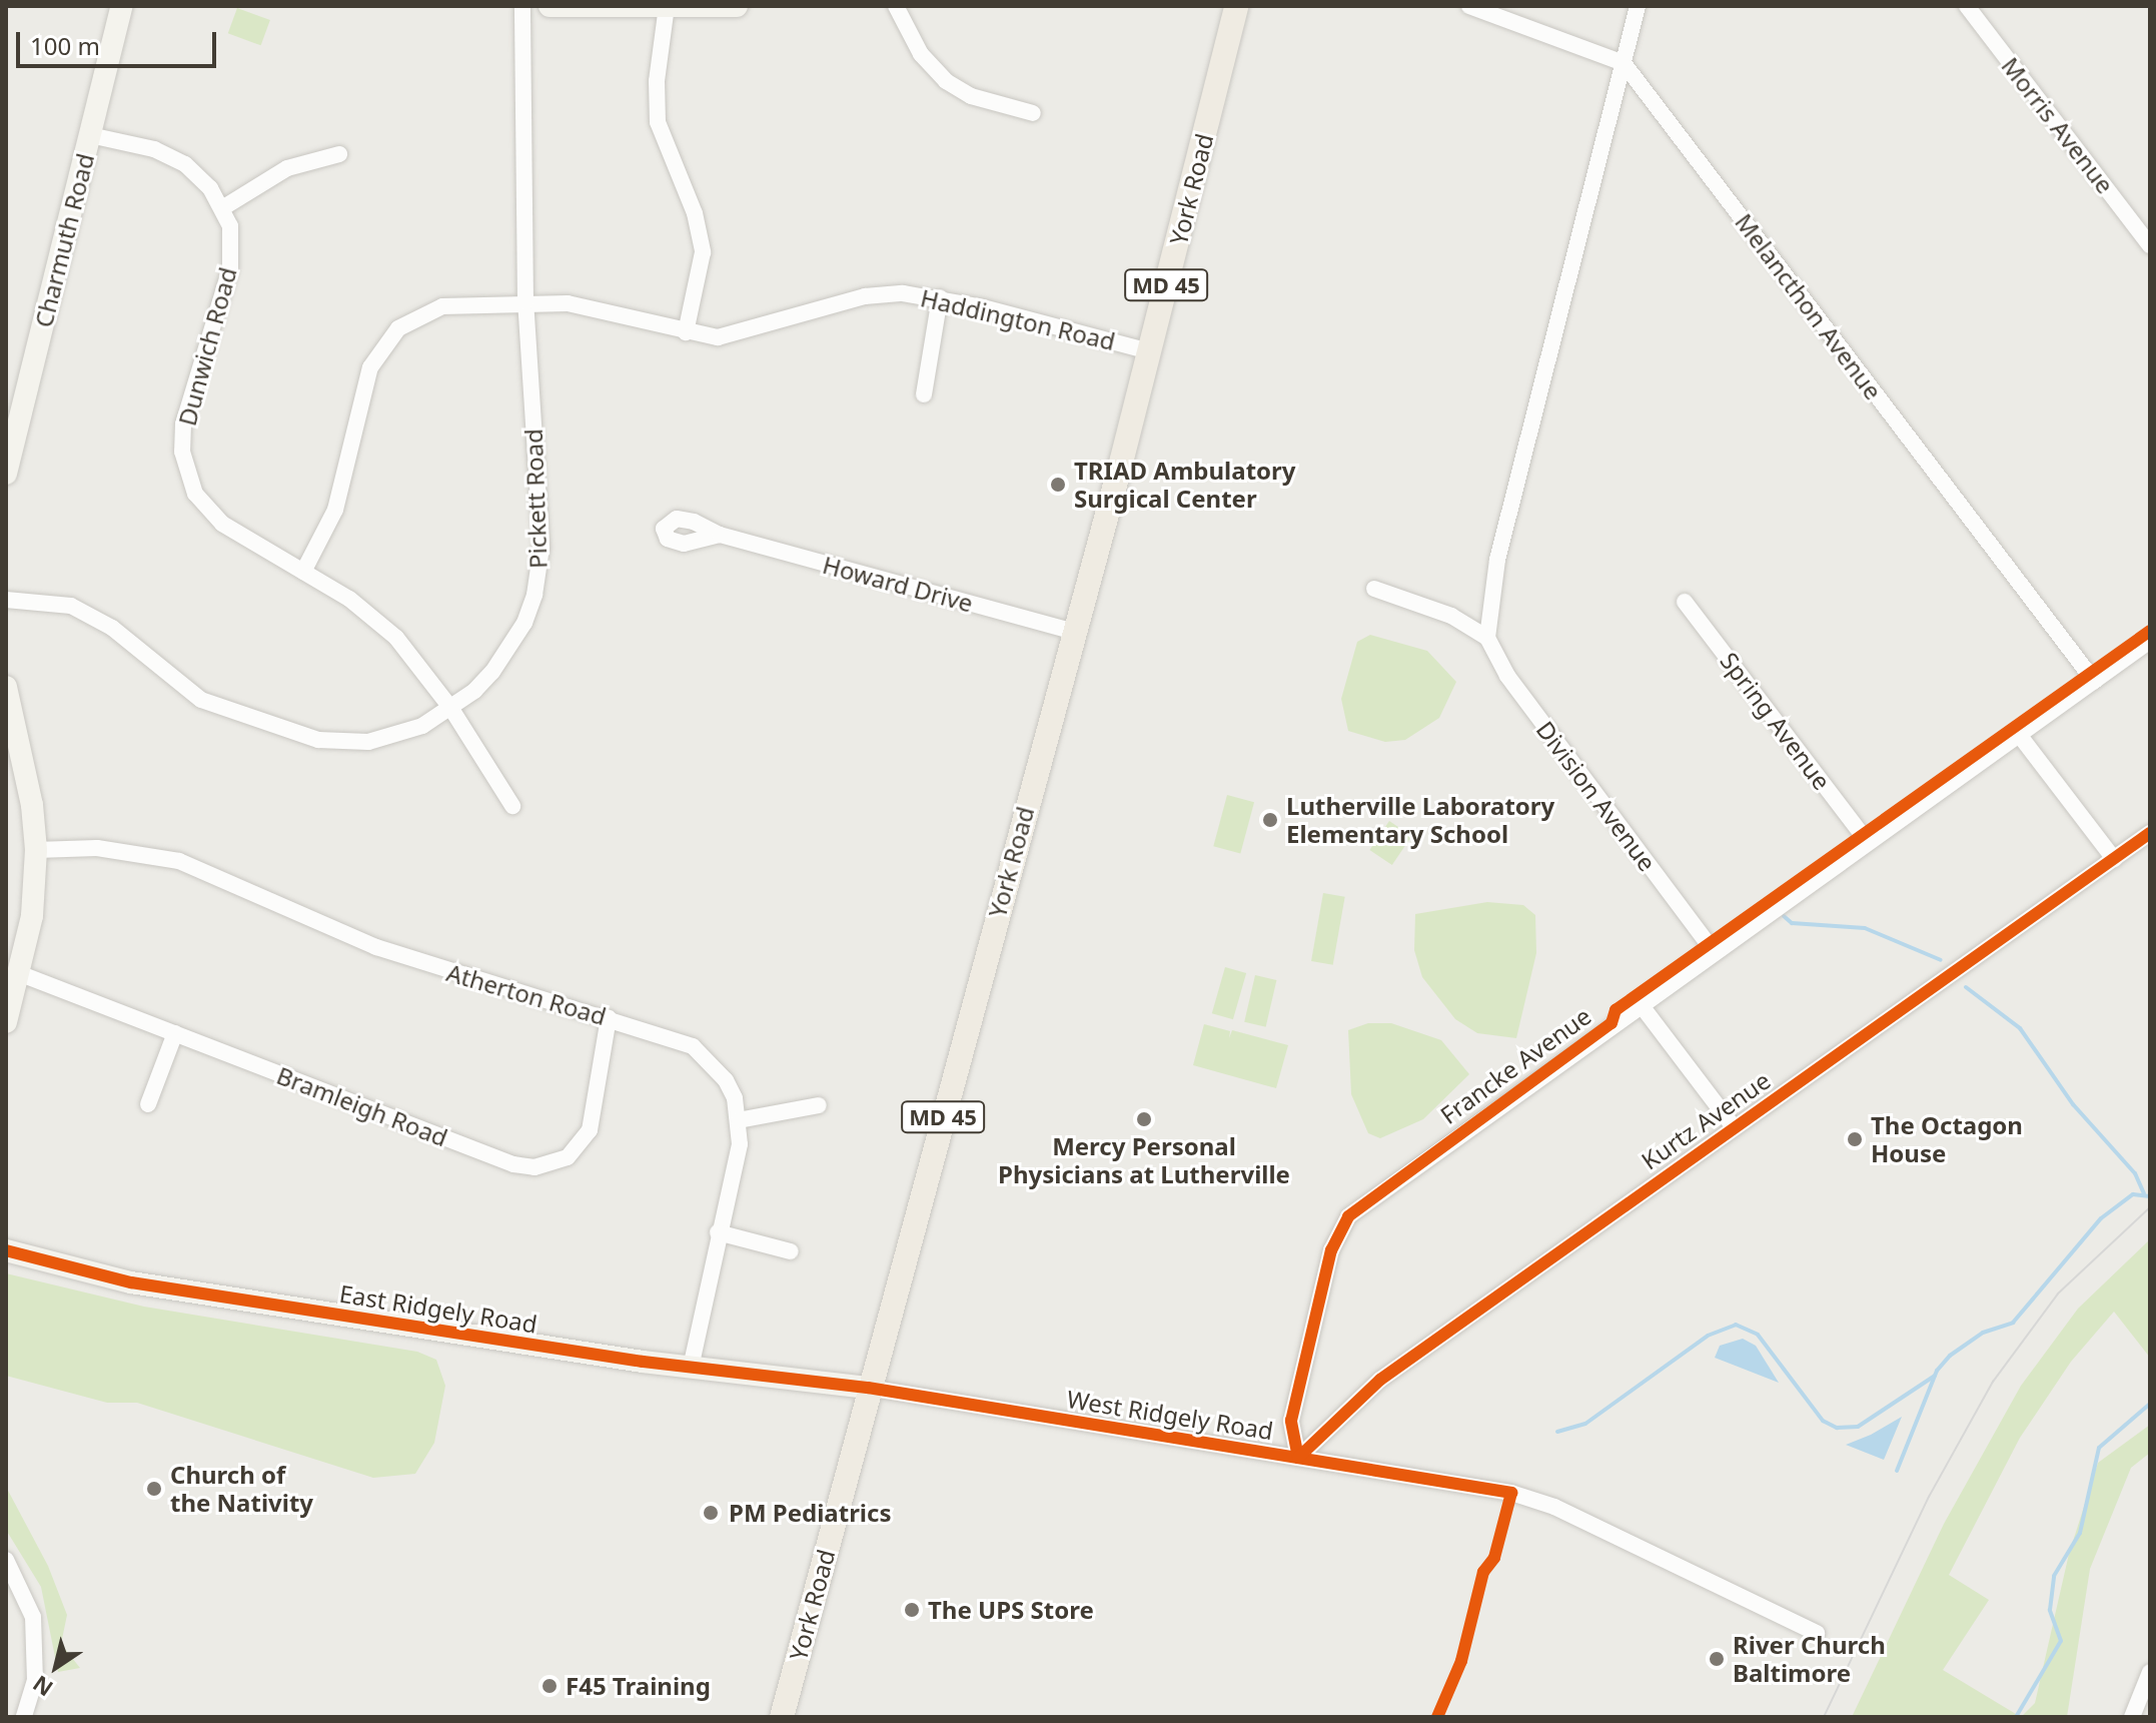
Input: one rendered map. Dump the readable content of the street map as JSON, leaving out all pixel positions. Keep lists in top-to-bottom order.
{
  "streets": {
    "main road": ["York Road", "MD 45"],
    "street": [
      "Morris Avenue",
      "Charmuth Road",
      "Melancthon Avenue",
      "Haddington Road",
      "Dunwich Road",
      "Pickett Road",
      "Howard Drive",
      "Spring Avenue",
      "Division Avenue",
      "Atherton Road",
      "Francke Avenue",
      "Bramleigh Road",
      "Kurtz Avenue",
      "East Ridgely Road",
      "West Ridgely Road"
    ]
  },
  "crossings": [
    ["York Road", "Haddington Road"],
    ["York Road", "Howard Drive"],
    ["York Road", "East Ridgely Road"],
    ["York Road", "West Ridgely Road"],
    ["Charmuth Road", "Dunwich Road"],
    ["Melancthon Avenue", "Francke Avenue"],
    ["Haddington Road", "Dunwich Road"],
    ["Haddington Road", "Pickett Road"],
    ["Dunwich Road", "Pickett Road"],
    ["Spring Avenue", "Francke Avenue"],
    ["Division Avenue", "Francke Avenue"],
    ["Atherton Road", "Bramleigh Road"],
    ["Atherton Road", "East Ridgely Road"],
    ["Francke Avenue", "Kurtz Avenue"],
    ["Francke Avenue", "West Ridgely Road"],
    ["Kurtz Avenue", "West Ridgely Road"],
    ["East Ridgely Road", "West Ridgely Road"]
  ],
  "places": [
    "TRIAD Ambulatory Surgical Center",
    "Lutherville Laboratory Elementary School",
    "Mercy Personal Physicians at Lutherville",
    "The Octagon House",
    "Church of the Nativity",
    "PM Pediatrics",
    "The UPS Store",
    "River Church Baltimore",
    "F45 Training"
  ],
  "scale_bar": "100 m",
  "north": "bottom left"
}
